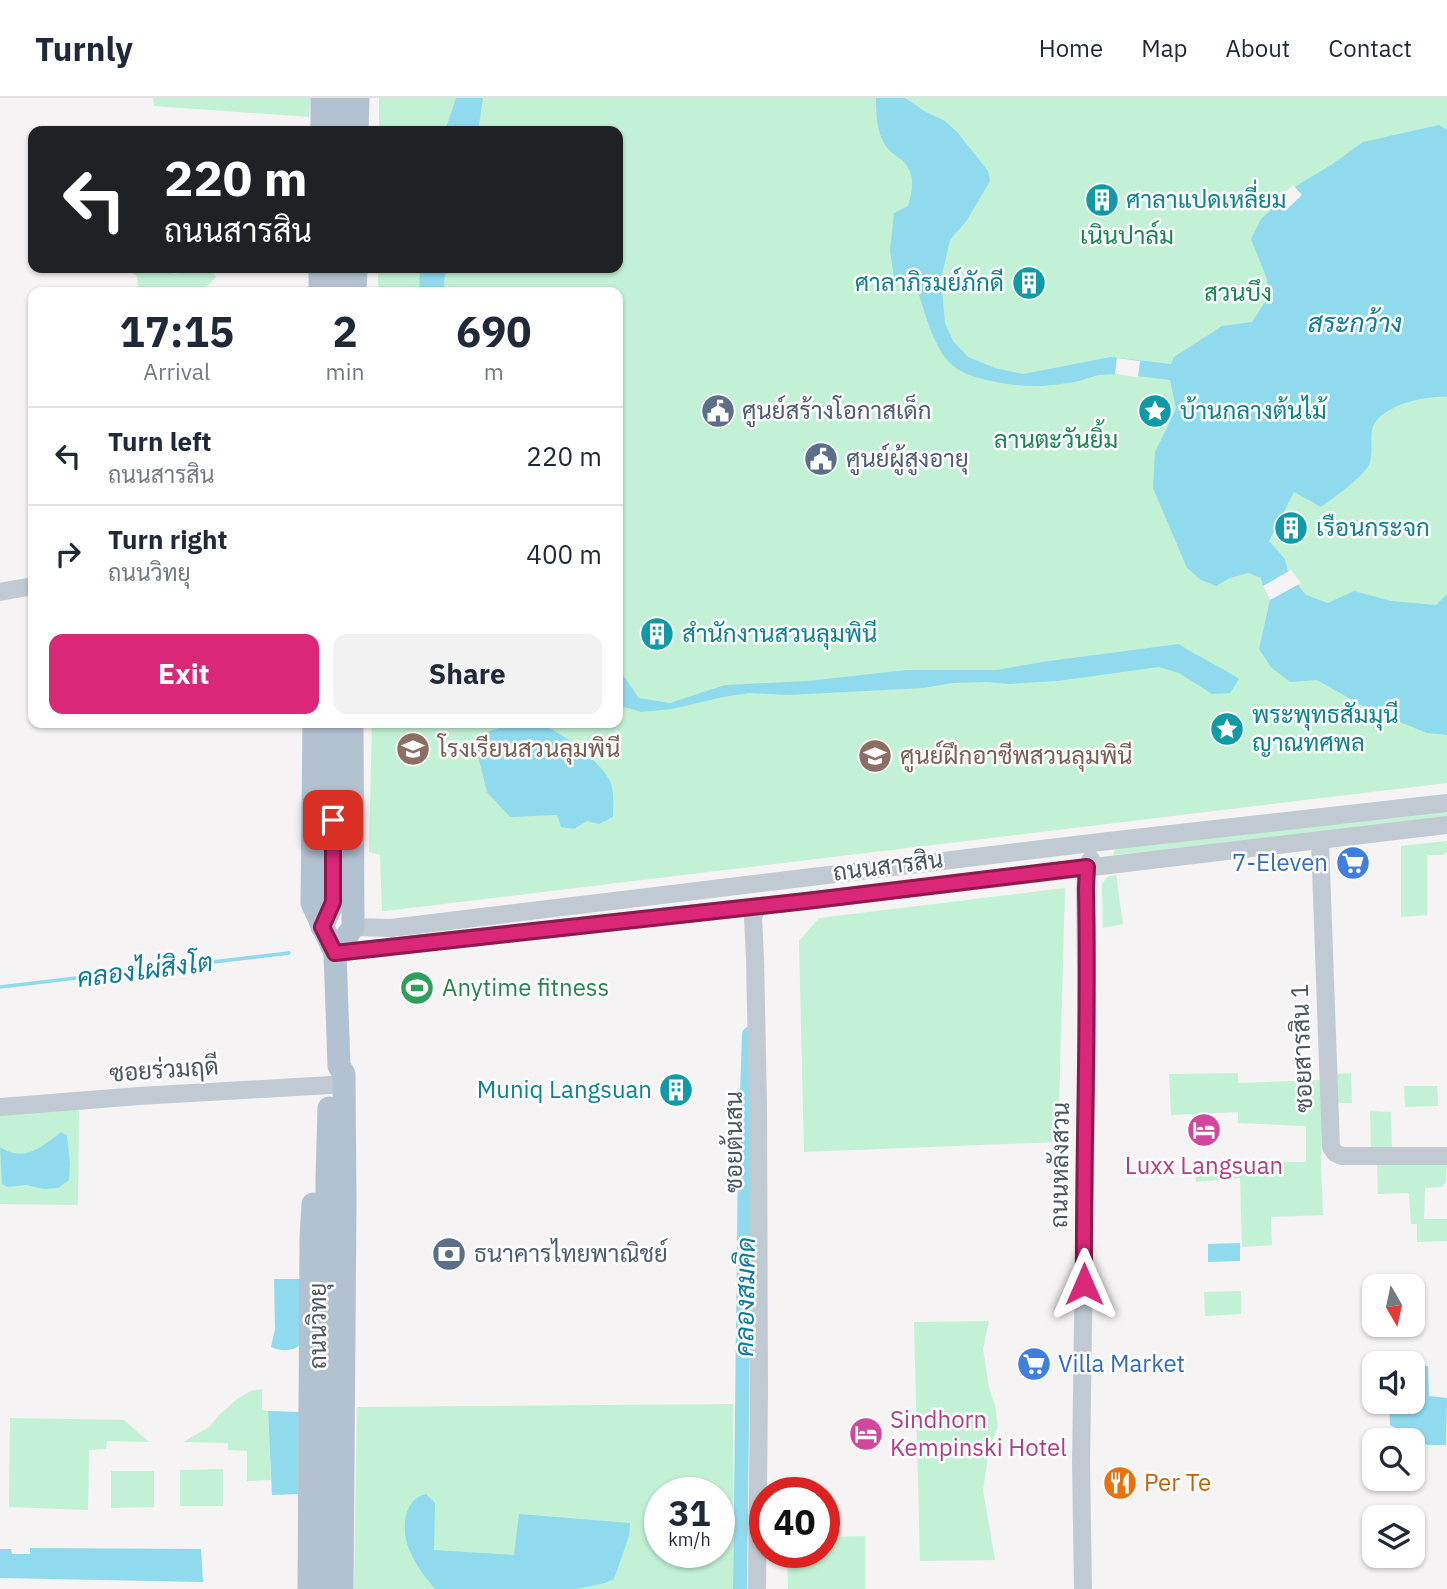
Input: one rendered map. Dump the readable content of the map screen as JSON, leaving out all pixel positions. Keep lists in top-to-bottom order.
{
  "streets": {
    "main road": ["ถนนวิทยุ"],
    "street": [
      "ถนนสารสิน",
      "ซอยสารสิน 1",
      "ซอยร่วมฤดี",
      "ซอยต้นสน",
      "ถนนหลังสวน"
    ]
  },
  "crossings": [
    ["ถนนสารสิน", "ซอยสารสิน 1"],
    ["ถนนสารสิน", "ซอยต้นสน"],
    ["ถนนสารสิน", "ถนนหลังสวน"],
    ["ถนนสารสิน", "ถนนวิทยุ"],
    ["ซอยร่วมฤดี", "ถนนวิทยุ"]
  ],
  "water": ["สระกว้าง", "คลองไผ่สิงโต", "คลองสมคิด"],
  "parks": ["เนินปาล์ม", "สวนบึง", "ลานตะวันยิ้ม"],
  "places": {
    "building": [
      "ศาลาแปดเหลี่ยม",
      "ศาลาภิรมย์ภักดี",
      "เรือนกระจก",
      "สำนักงานสวนลุมพินี",
      "Muniq Langsuan"
    ],
    "public building": ["ศูนย์สร้างโอกาสเด็ก", "ศูนย์ผู้สูงอายุ"],
    "place": ["บ้านกลางต้นไม้", "พระพุทธสัมมุนี ญาณทศพล"],
    "school or university": ["โรงเรียนสวนลุมพินี", "ศูนย์ฝึกอาชีพสวนลุมพินี"],
    "supermarket": ["7-Eleven", "Villa Market"],
    "sports": ["Anytime fitness"],
    "hotel": ["Luxx Langsuan", "Sindhorn Kempinski Hotel"],
    "bank": ["ธนาคารไทยพาณิชย์"],
    "restaurant": ["Per Te"]
  },
  "north": "bottom",
  "page": {
    "header": "Turnly",
    "nav": [
      "Home",
      "Map",
      "About",
      "Contact"
    ],
    "turn": ["220 m", "ถนนสารสิน"],
    "eta": [
      "17:15",
      "Arrival",
      "2",
      "min",
      "690",
      "m"
    ],
    "list": [
      {
        "name": "Turn left",
        "note": "ถนนสารสิน",
        "value": "220 m"
      },
      {
        "name": "Turn right",
        "note": "ถนนวิทยุ",
        "value": "400 m"
      }
    ],
    "buttons": ["Exit", "Share"],
    "speed": "31 km/h",
    "limit": "40"
  }
}
